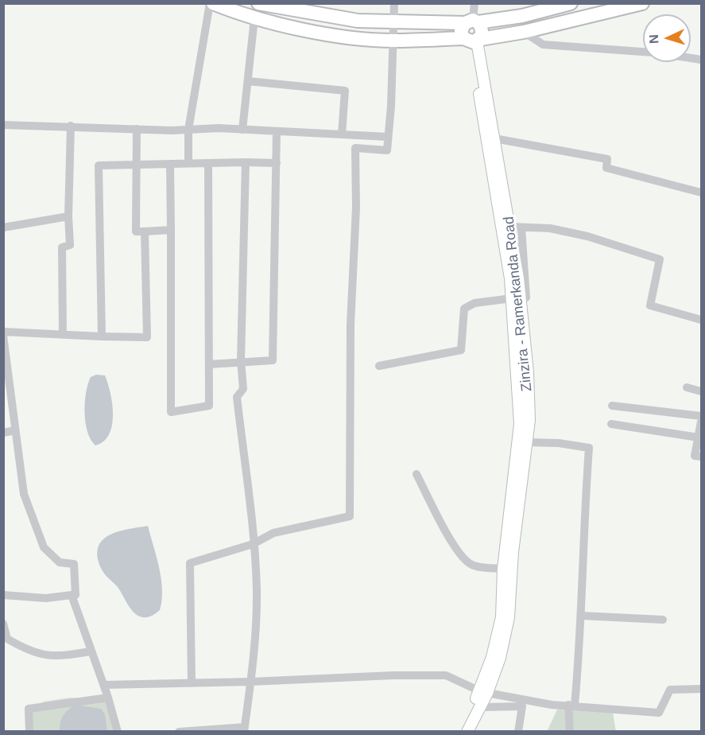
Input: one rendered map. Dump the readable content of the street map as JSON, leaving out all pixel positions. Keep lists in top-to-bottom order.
{
  "streets": {
    "main road": ["Zinzira - Ramerkanda Road"]
  },
  "north": "left"
}
